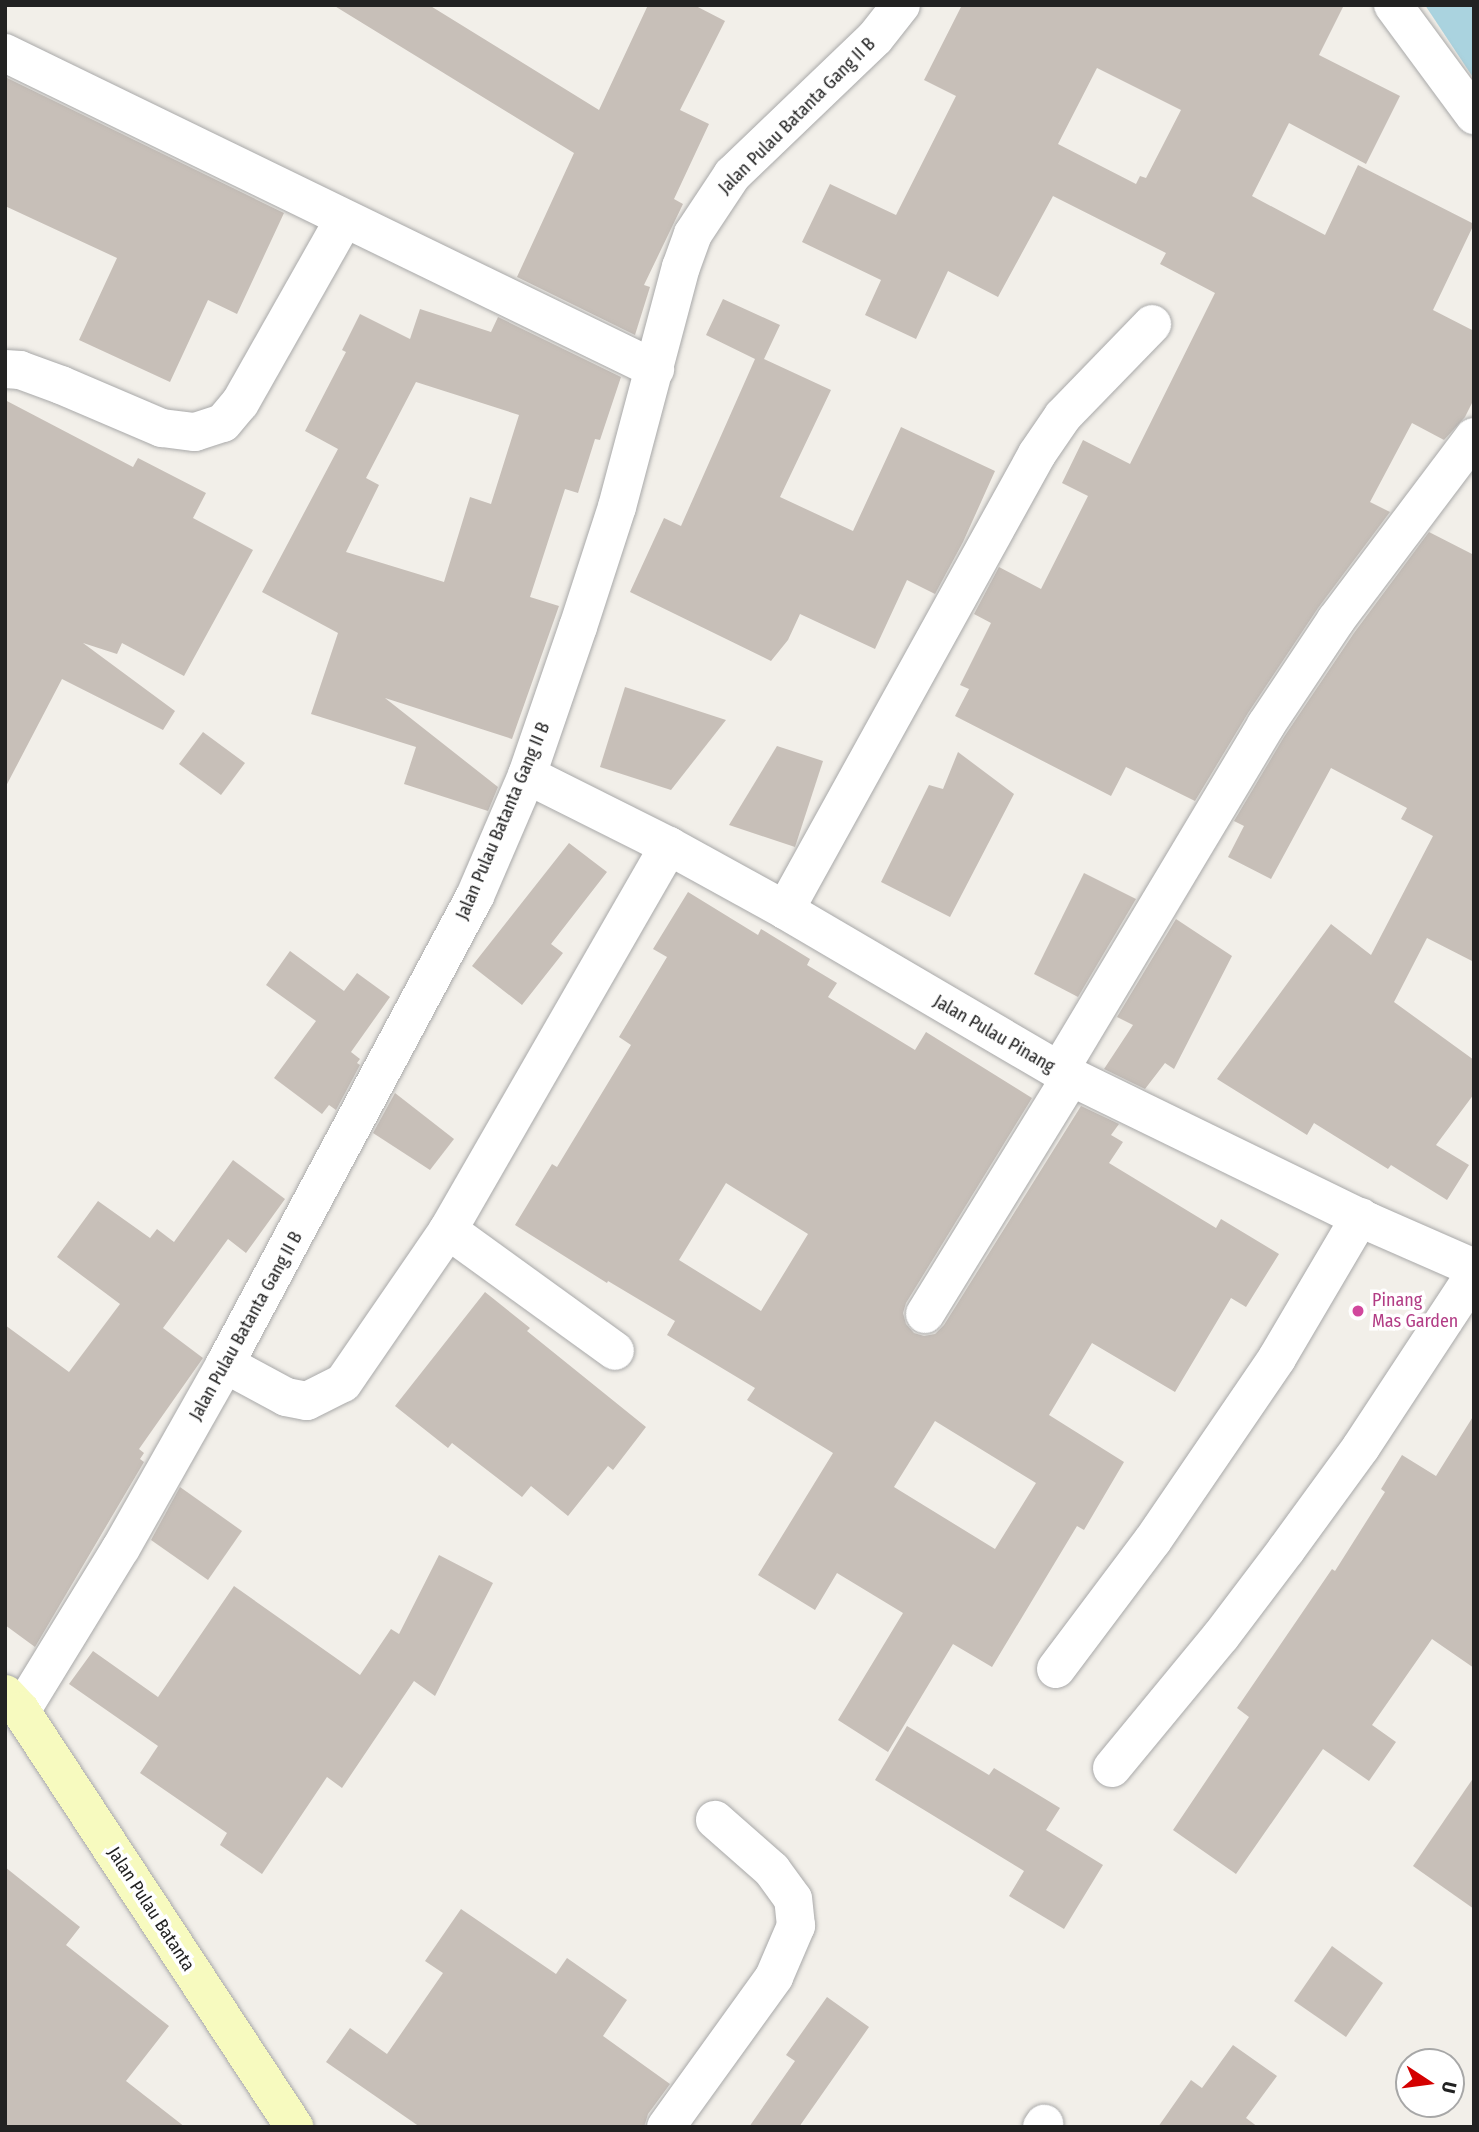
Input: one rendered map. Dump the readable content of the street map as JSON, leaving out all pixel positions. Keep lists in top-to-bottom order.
{
  "streets": {
    "street": ["Jalan Pulau Batanta Gang II B", "Jalan Pulau Pinang", "Jalan Pulau Batanta"]
  },
  "crossings": [
    ["Jalan Pulau Batanta Gang II B", "Jalan Pulau Pinang"],
    ["Jalan Pulau Batanta Gang II B", "Jalan Pulau Batanta"]
  ],
  "places": ["Pinang Mas Garden"],
  "north": "right"
}
